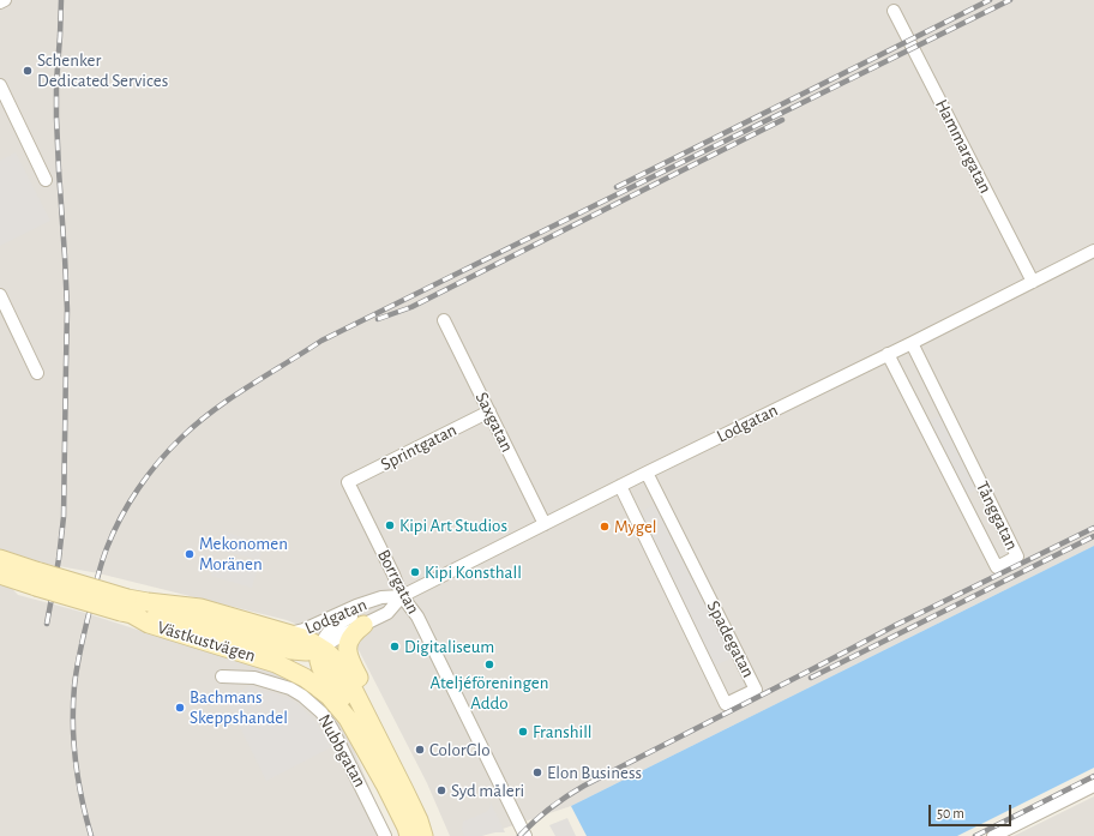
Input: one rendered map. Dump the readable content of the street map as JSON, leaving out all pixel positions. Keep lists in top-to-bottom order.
{
  "streets": {
    "main road": ["Västkustvägen"],
    "street": [
      "Hammargatan",
      "Saxgatan",
      "Lodgatan",
      "Sprintgatan",
      "Tånggatan",
      "Borrgatan",
      "Spadegatan",
      "Nubbgatan"
    ]
  },
  "crossings": [
    ["Hammargatan", "Lodgatan"],
    ["Saxgatan", "Lodgatan"],
    ["Saxgatan", "Sprintgatan"],
    ["Lodgatan", "Tånggatan"],
    ["Lodgatan", "Borrgatan"],
    ["Lodgatan", "Spadegatan"],
    ["Lodgatan", "Västkustvägen"],
    ["Sprintgatan", "Borrgatan"]
  ],
  "places": [
    "Schenker Dedicated Services",
    "Kipi Art Studios",
    "Mygel",
    "Mekonomen Moränen",
    "Kipi Konsthall",
    "Digitaliseum",
    "Ateljéföreningen Addo",
    "Bachmans Skeppshandel",
    "Franshill",
    "ColorGlo",
    "Elon Business",
    "Syd måleri"
  ],
  "scale_bar": "50 m"
}
